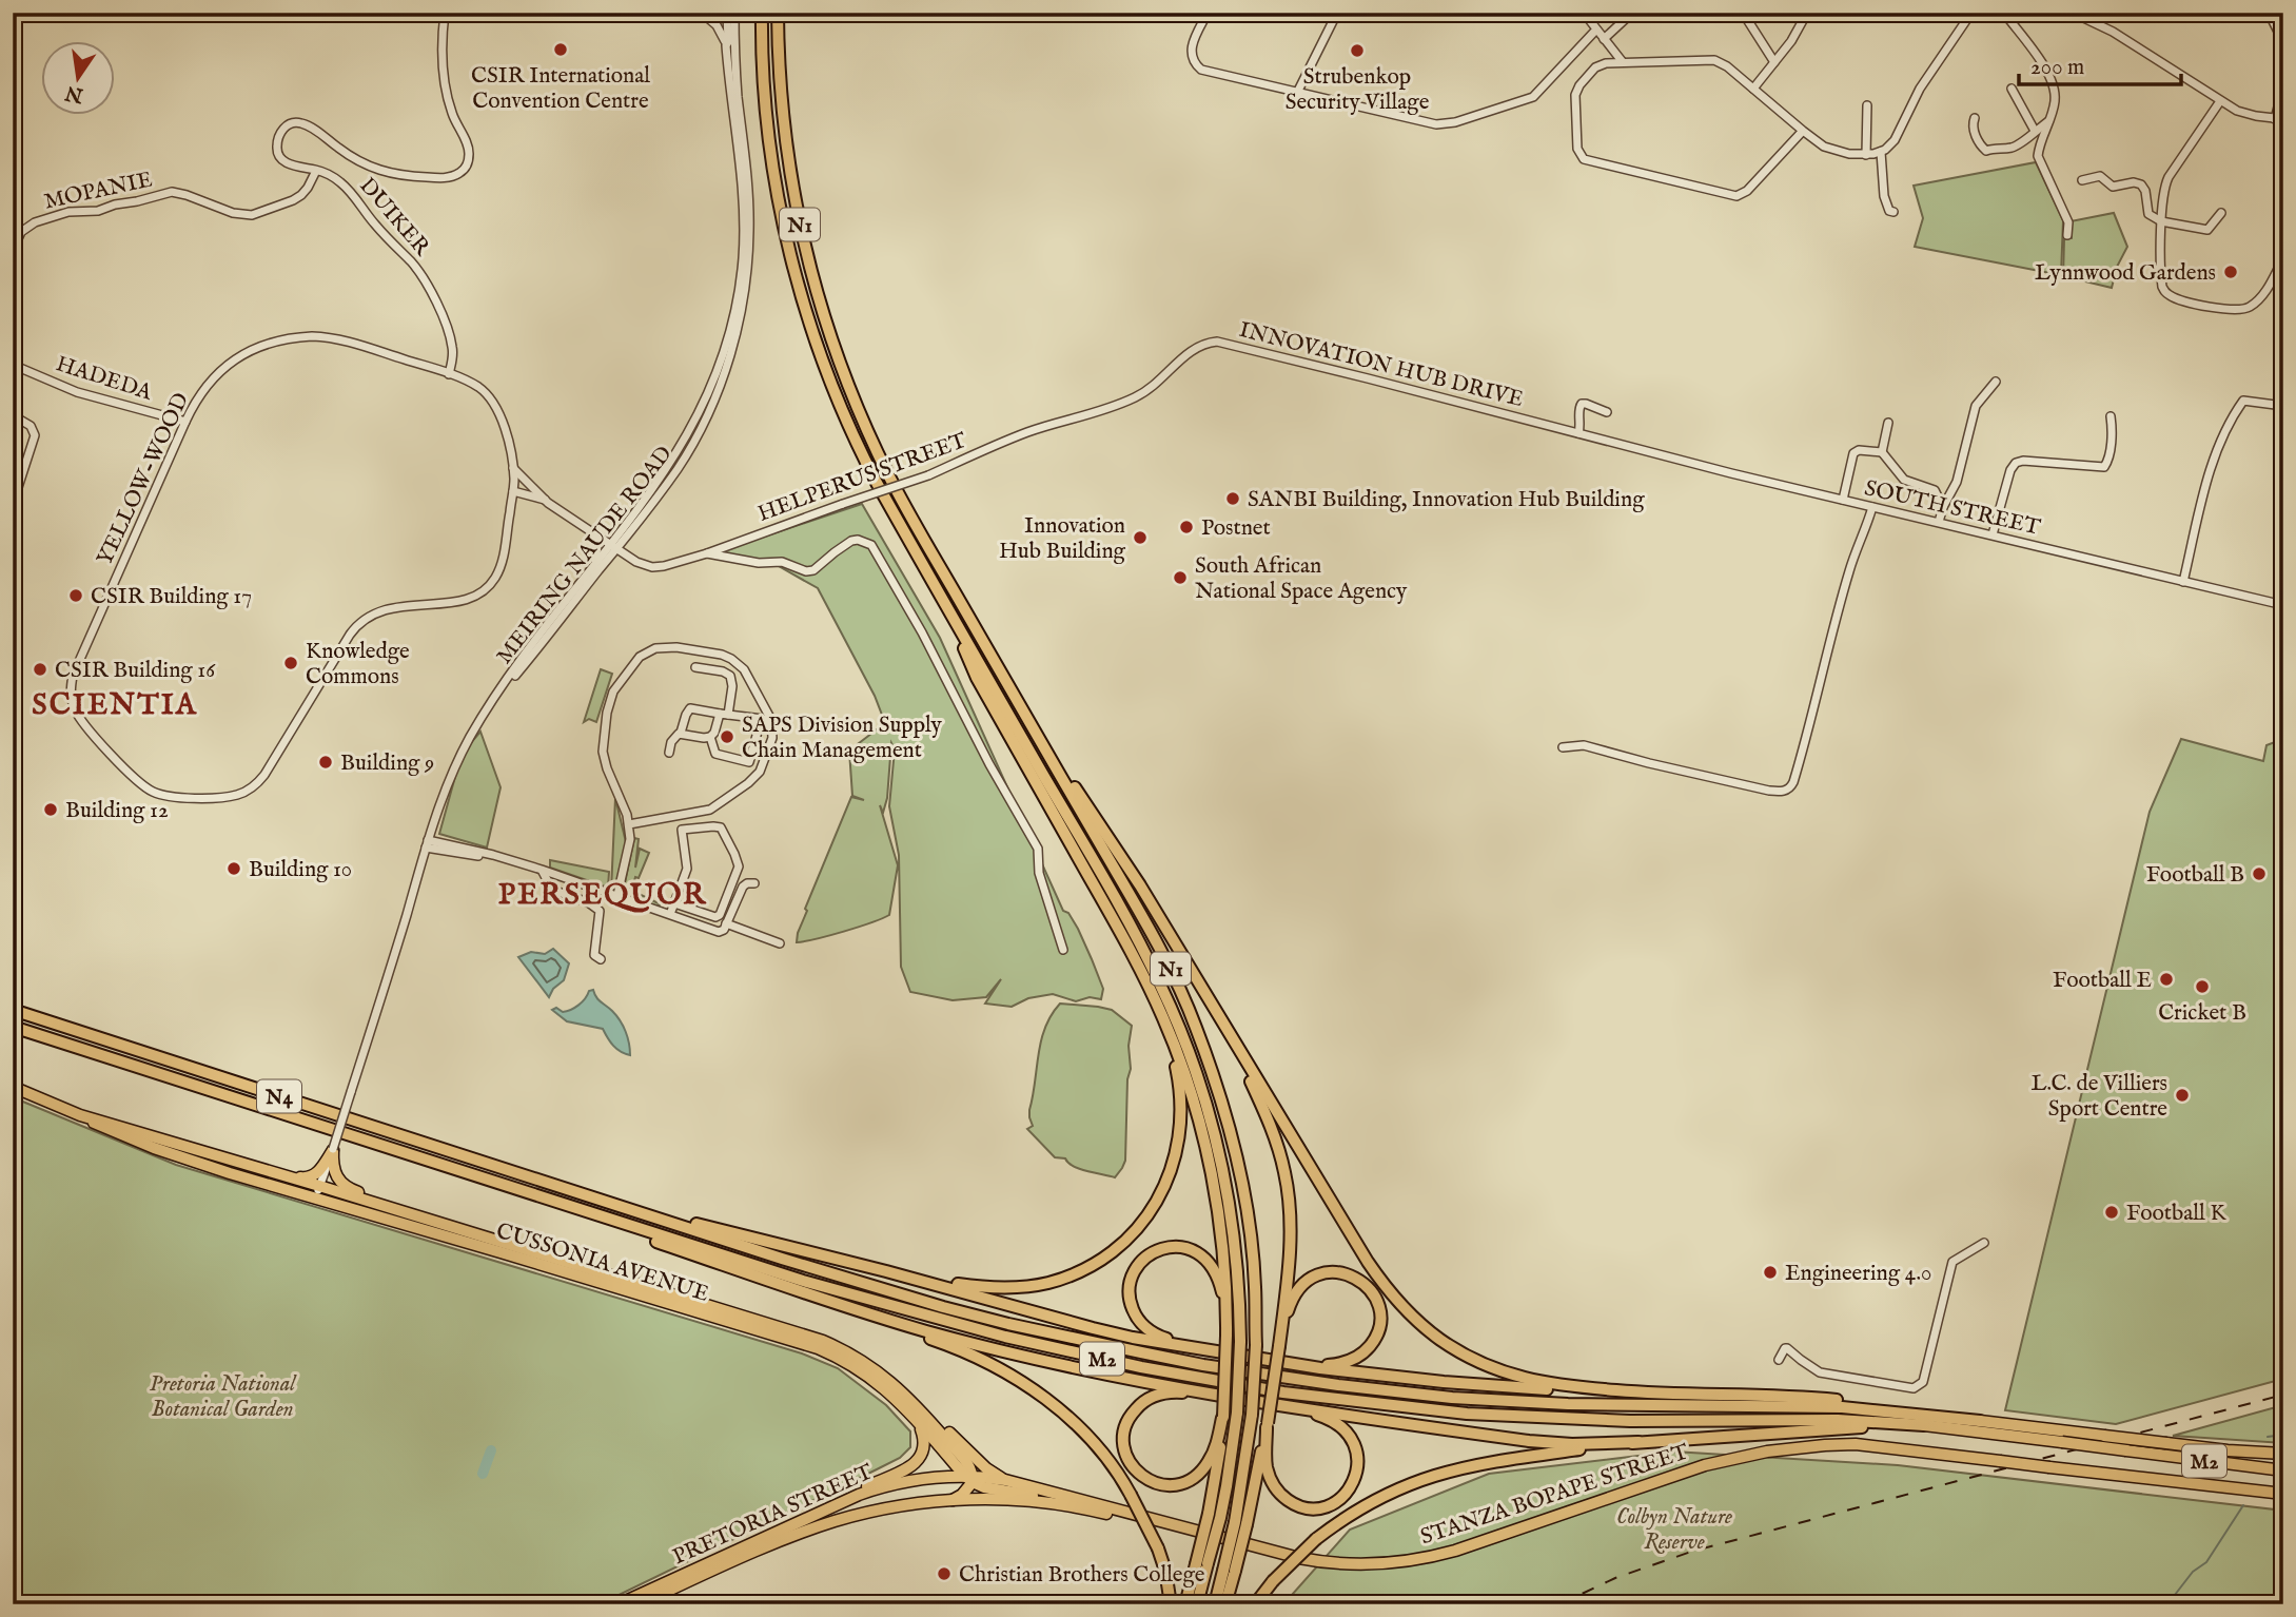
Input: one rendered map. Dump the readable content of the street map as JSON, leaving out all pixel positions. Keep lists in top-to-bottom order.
{
  "streets": {
    "highway": ["N1", "N4", "M2"],
    "main road": ["CUSSONIA AVENUE", "STANZA BOPAPE STREET", "PRETORIA STREET"],
    "street": [
      "MOPANIE",
      "DUIKER",
      "INNOVATION HUB DRIVE",
      "HADEDA",
      "HELPERUS STREET",
      "YELLOW-WOOD",
      "SOUTH STREET",
      "MEIRING NAUDE ROAD"
    ]
  },
  "crossings": [
    ["MOPANIE", "DUIKER"],
    ["DUIKER", "YELLOW-WOOD"],
    ["INNOVATION HUB DRIVE", "HELPERUS STREET"],
    ["INNOVATION HUB DRIVE", "SOUTH STREET"],
    ["HADEDA", "YELLOW-WOOD"],
    ["MEIRING NAUDE ROAD", "CUSSONIA AVENUE"],
    ["N4", "M2"],
    ["CUSSONIA AVENUE", "STANZA BOPAPE STREET"],
    ["STANZA BOPAPE STREET", "PRETORIA STREET"]
  ],
  "districts": ["SCIENTIA", "PERSEQUOR"],
  "parks": ["Pretoria National Botanical Garden", "Colbyn Nature Reserve"],
  "places": [
    "CSIR International Convention Centre",
    "Strubenkop Security Village",
    "Lynnwood Gardens",
    "SANBI Building, Innovation Hub Building",
    "Postnet",
    "Innovation Hub Building",
    "South African National Space Agency",
    "CSIR Building 17",
    "Knowledge Commons",
    "CSIR Building 16",
    "SAPS Division Supply Chain Management",
    "Building 9",
    "Building 12",
    "Building 10",
    "Football B",
    "Football E",
    "Cricket B",
    "L.C. de Villiers Sport Centre",
    "Football K",
    "Engineering 4.0",
    "Christian Brothers College"
  ],
  "scale_bar": "200 m",
  "north": "bottom"
}
